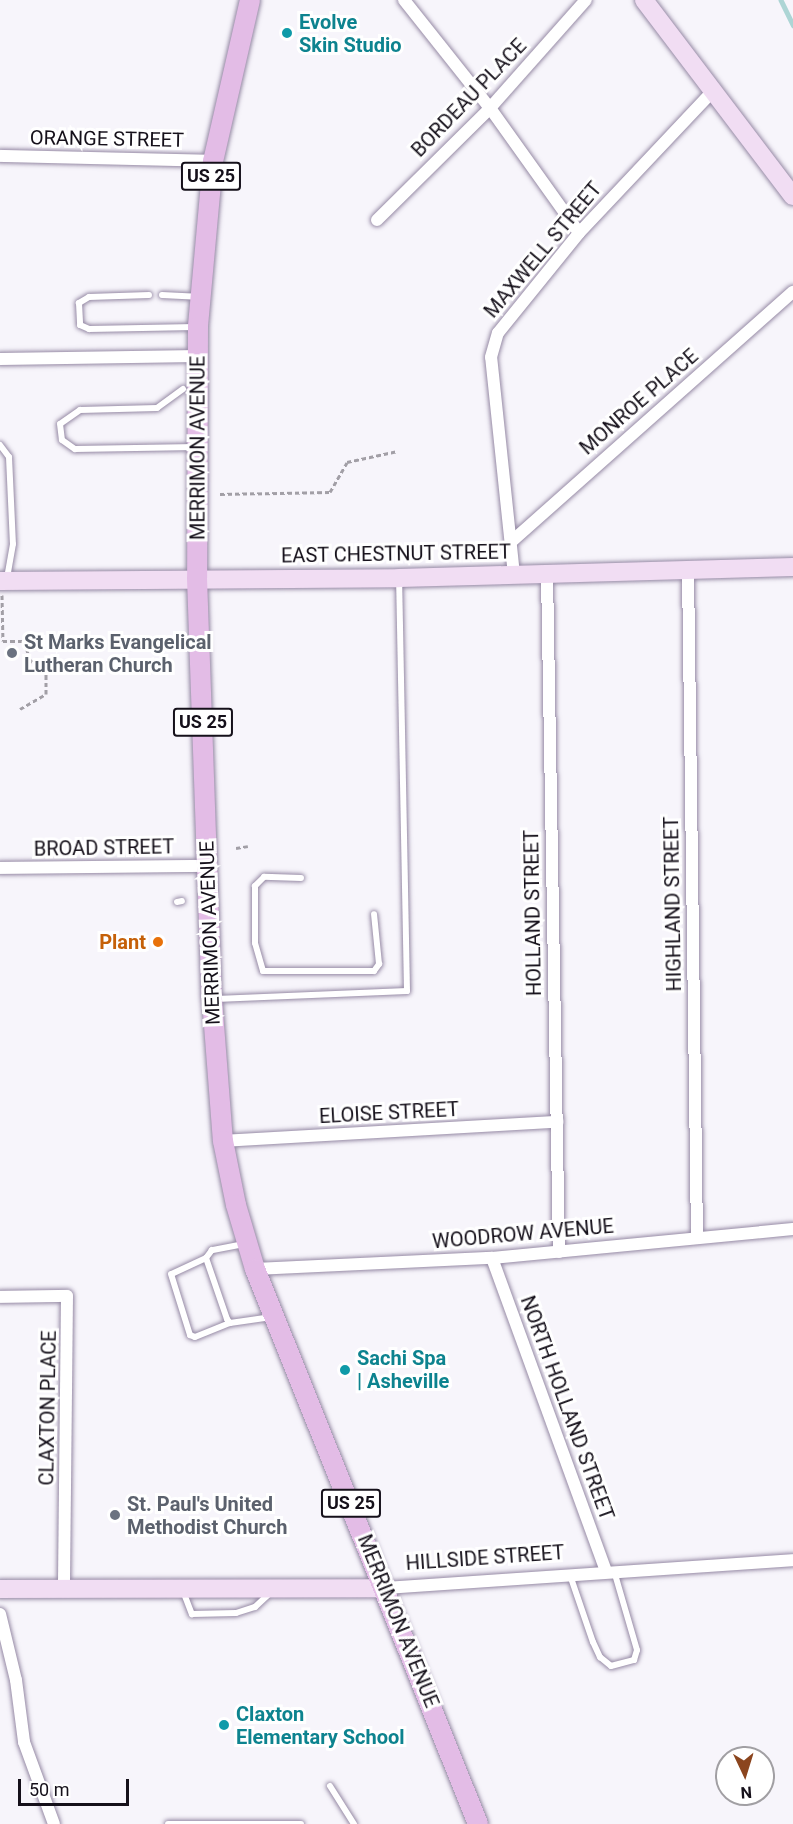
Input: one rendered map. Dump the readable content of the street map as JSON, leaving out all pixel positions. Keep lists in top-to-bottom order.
{
  "streets": {
    "main road": ["US 25", "MERRIMON AVENUE"],
    "street": [
      "BORDEAU PLACE",
      "ORANGE STREET",
      "MAXWELL STREET",
      "MONROE PLACE",
      "EAST CHESTNUT STREET",
      "BROAD STREET",
      "HIGHLAND STREET",
      "HOLLAND STREET",
      "ELOISE STREET",
      "WOODROW AVENUE",
      "CLAXTON PLACE",
      "NORTH HOLLAND STREET",
      "HILLSIDE STREET"
    ]
  },
  "crossings": [
    ["ORANGE STREET", "MERRIMON AVENUE"],
    ["MAXWELL STREET", "MONROE PLACE"],
    ["MAXWELL STREET", "EAST CHESTNUT STREET"],
    ["MERRIMON AVENUE", "EAST CHESTNUT STREET"],
    ["MERRIMON AVENUE", "BROAD STREET"],
    ["MERRIMON AVENUE", "ELOISE STREET"],
    ["MERRIMON AVENUE", "WOODROW AVENUE"],
    ["MERRIMON AVENUE", "HILLSIDE STREET"],
    ["EAST CHESTNUT STREET", "HIGHLAND STREET"],
    ["EAST CHESTNUT STREET", "HOLLAND STREET"],
    ["HIGHLAND STREET", "WOODROW AVENUE"],
    ["HOLLAND STREET", "ELOISE STREET"],
    ["HOLLAND STREET", "WOODROW AVENUE"],
    ["WOODROW AVENUE", "NORTH HOLLAND STREET"],
    ["CLAXTON PLACE", "HILLSIDE STREET"],
    ["NORTH HOLLAND STREET", "HILLSIDE STREET"]
  ],
  "places": [
    "Evolve Skin Studio",
    "St Marks Evangelical Lutheran Church",
    "Plant",
    "Sachi Spa | Asheville",
    "St. Paul's United Methodist Church",
    "Claxton Elementary School"
  ],
  "scale_bar": "50 m",
  "north": "bottom"
}
